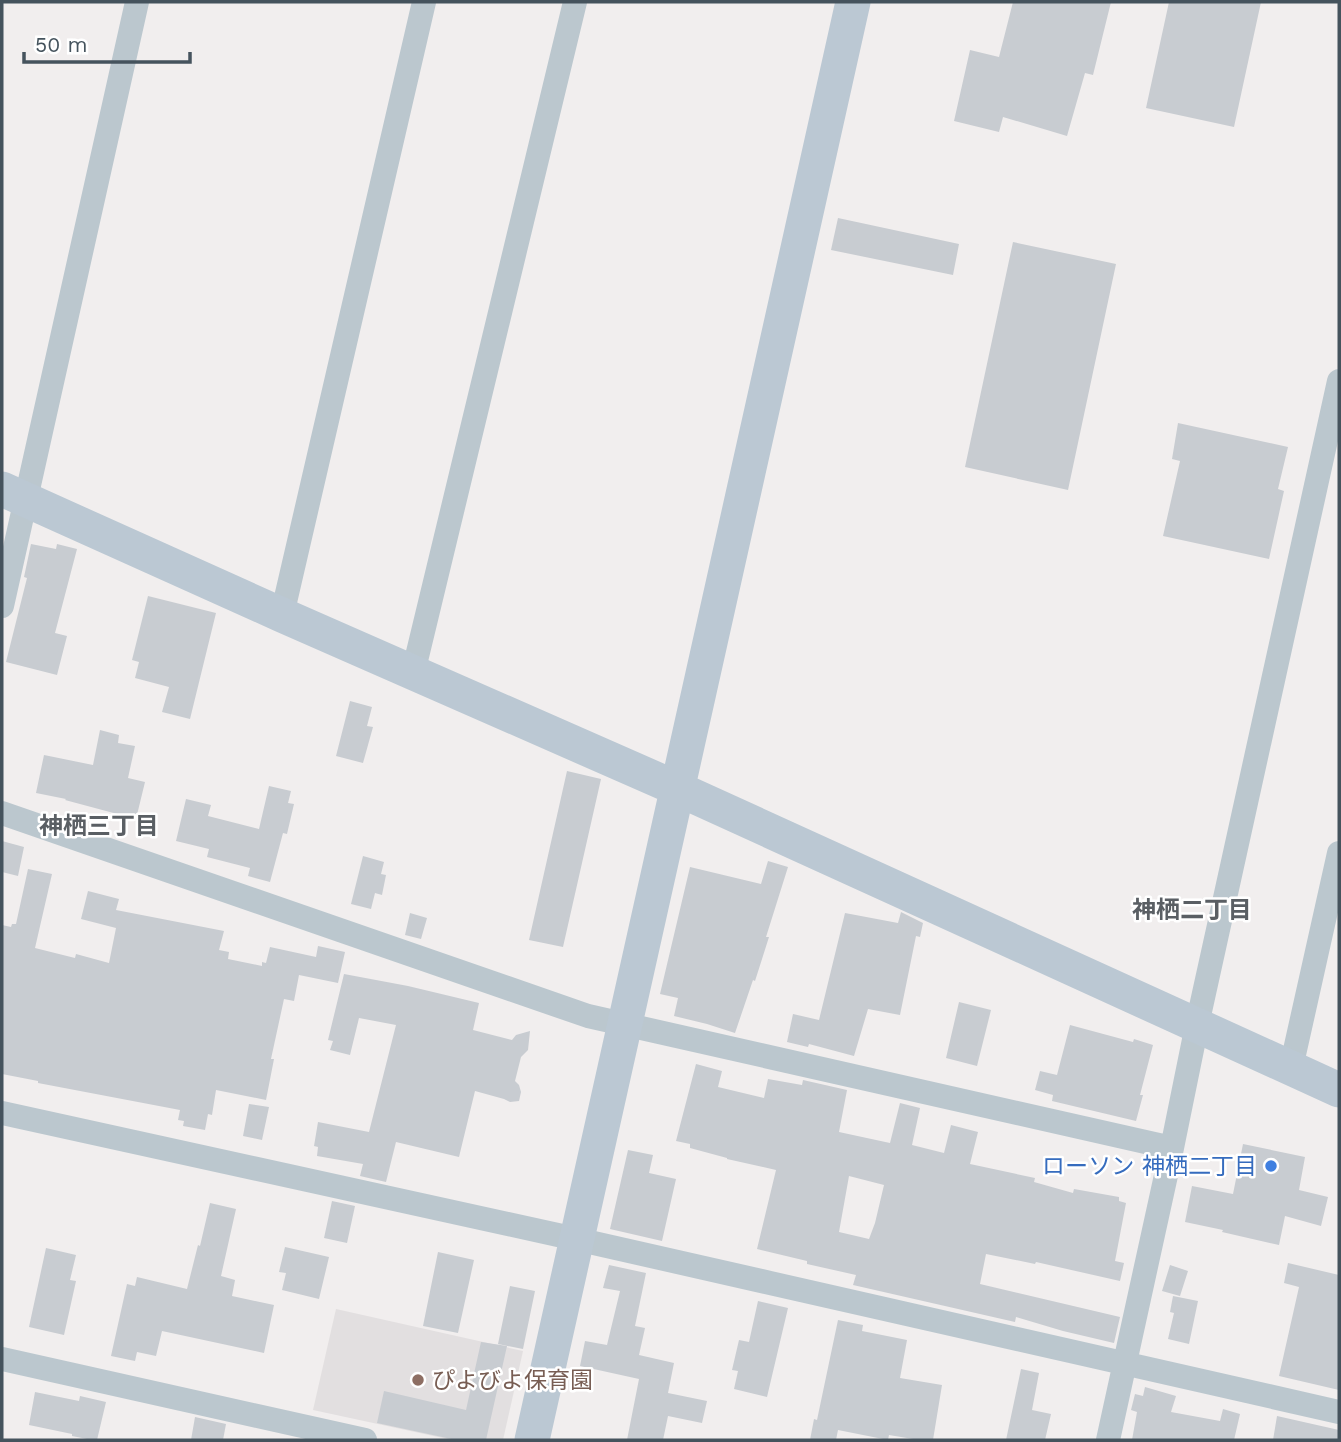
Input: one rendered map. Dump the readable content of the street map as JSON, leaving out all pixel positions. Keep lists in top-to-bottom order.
{
  "districts": ["神栖三丁目", "神栖二丁目"],
  "places": ["ローソン 神栖二丁目", "ぴよびよ保育園"],
  "scale_bar": "50 m"
}
